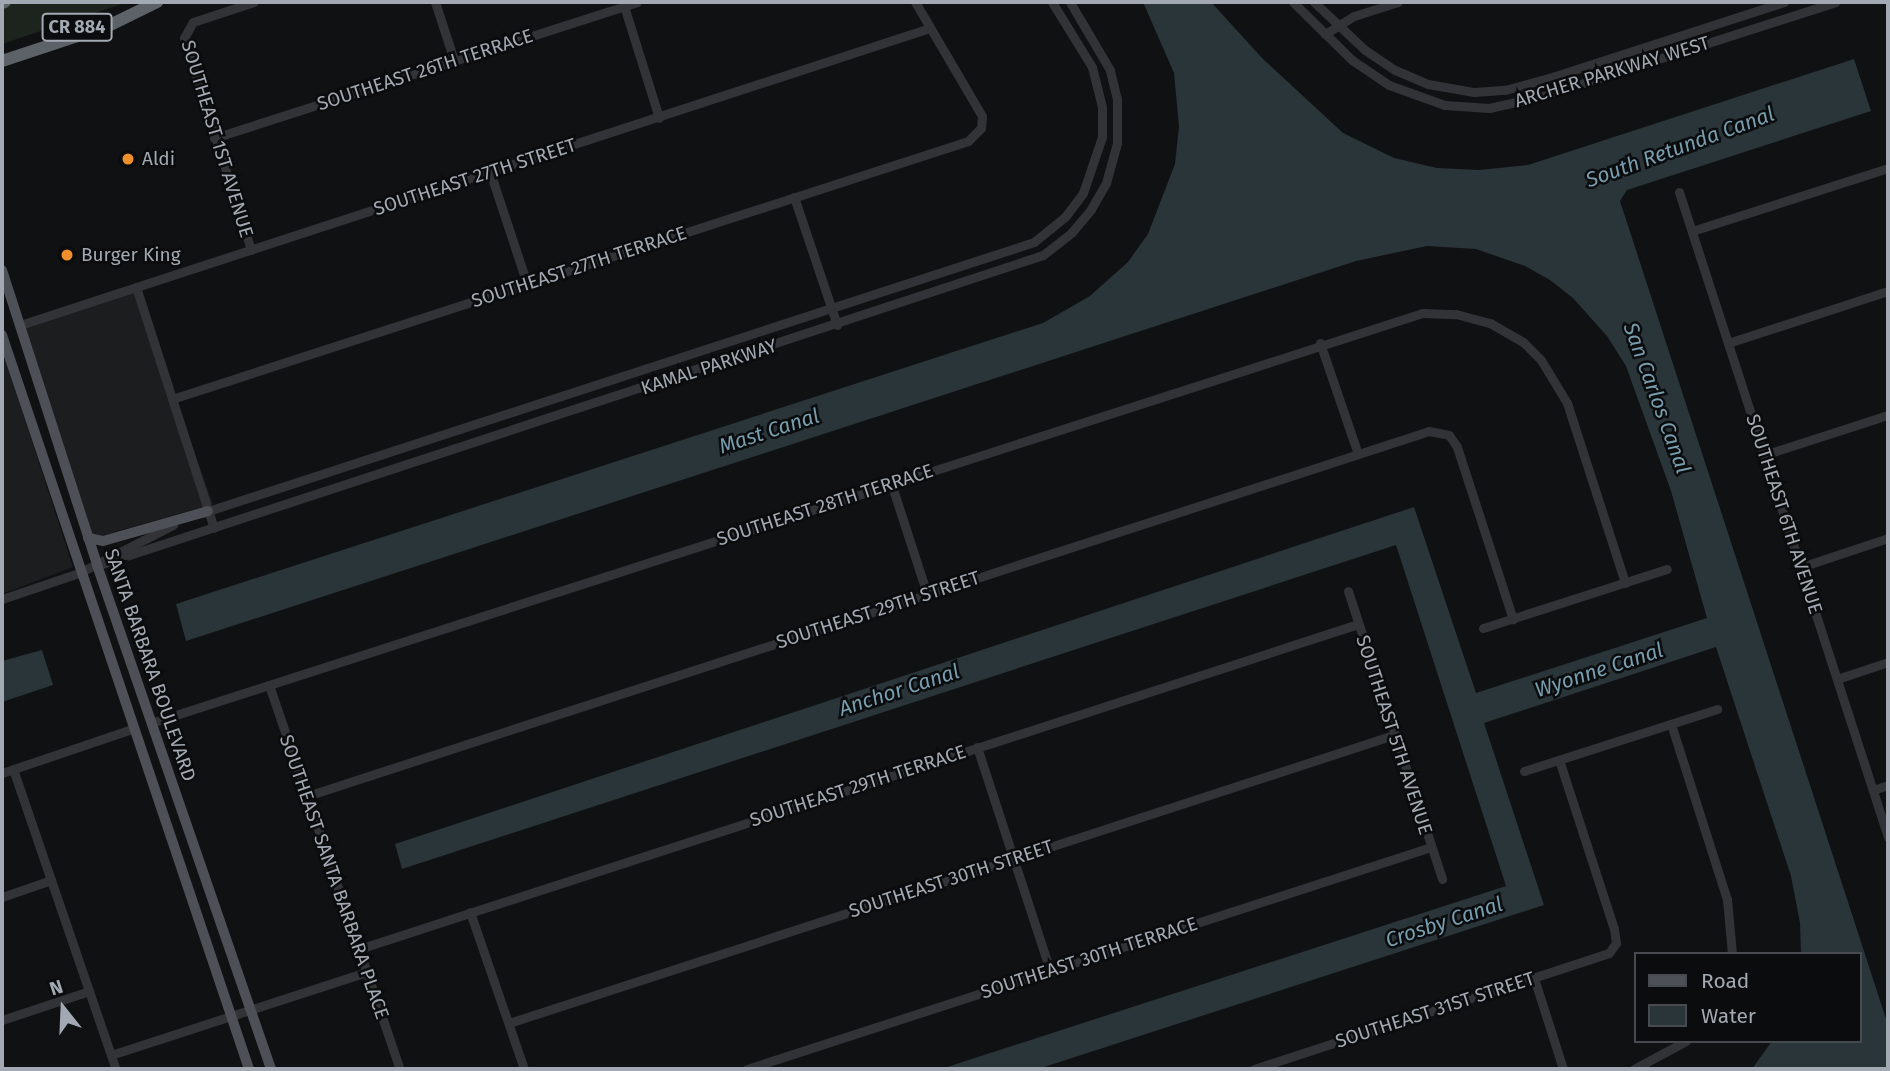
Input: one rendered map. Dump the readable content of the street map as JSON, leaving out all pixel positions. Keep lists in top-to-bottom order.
{
  "streets": {
    "highway": ["CR 884"],
    "main road": ["SANTA BARBARA BOULEVARD"],
    "street": [
      "SOUTHEAST 26TH TERRACE",
      "ARCHER PARKWAY WEST",
      "SOUTHEAST 1ST AVENUE",
      "SOUTHEAST 27TH STREET",
      "SOUTHEAST 27TH TERRACE",
      "KAMAL PARKWAY",
      "SOUTHEAST 28TH TERRACE",
      "SOUTHEAST 6TH AVENUE",
      "SOUTHEAST 29TH STREET",
      "SOUTHEAST 5TH AVENUE",
      "SOUTHEAST 29TH TERRACE",
      "SOUTHEAST SANTA BARBARA PLACE",
      "SOUTHEAST 30TH STREET",
      "SOUTHEAST 30TH TERRACE",
      "SOUTHEAST 31ST STREET"
    ]
  },
  "crossings": [
    ["SOUTHEAST 26TH TERRACE", "SOUTHEAST 1ST AVENUE"],
    ["SOUTHEAST 1ST AVENUE", "SOUTHEAST 27TH STREET"],
    ["SOUTHEAST 27TH STREET", "SOUTHEAST 27TH TERRACE"],
    ["SOUTHEAST 27TH STREET", "SANTA BARBARA BOULEVARD"],
    ["KAMAL PARKWAY", "SANTA BARBARA BOULEVARD"],
    ["SOUTHEAST 28TH TERRACE", "SANTA BARBARA BOULEVARD"],
    ["SOUTHEAST 28TH TERRACE", "SOUTHEAST SANTA BARBARA PLACE"],
    ["SOUTHEAST 29TH STREET", "SOUTHEAST SANTA BARBARA PLACE"],
    ["SOUTHEAST 5TH AVENUE", "SOUTHEAST 29TH TERRACE"],
    ["SOUTHEAST 5TH AVENUE", "SOUTHEAST 30TH STREET"],
    ["SOUTHEAST 5TH AVENUE", "SOUTHEAST 30TH TERRACE"],
    ["SOUTHEAST 29TH TERRACE", "SOUTHEAST SANTA BARBARA PLACE"]
  ],
  "water": [
    "South Retunda Canal",
    "San Carlos Canal",
    "Mast Canal",
    "Wyonne Canal",
    "Anchor Canal",
    "Crosby Canal"
  ],
  "places": ["Aldi", "Burger King"],
  "legend": ["Road", "Water"],
  "north": "top"
}
